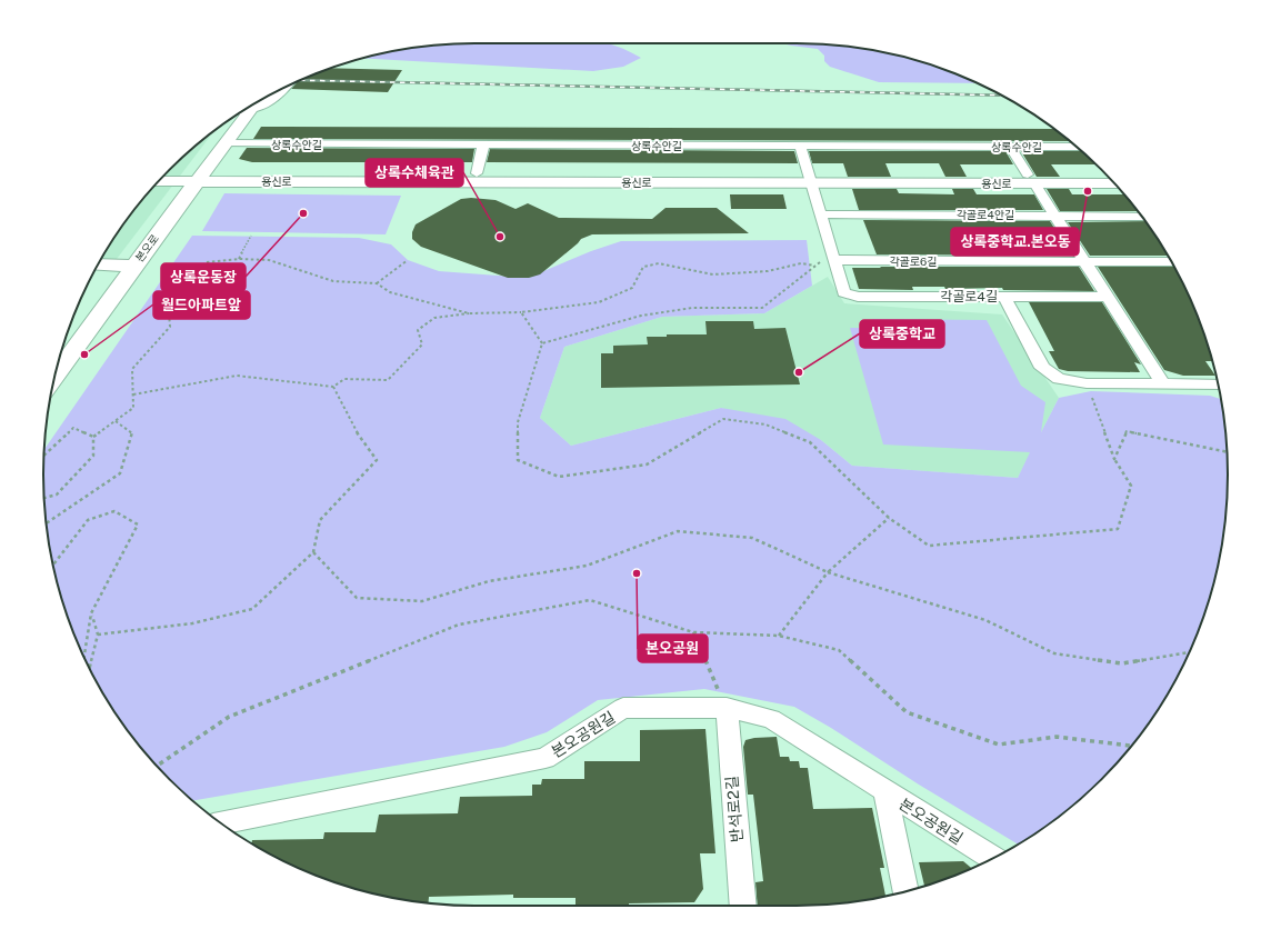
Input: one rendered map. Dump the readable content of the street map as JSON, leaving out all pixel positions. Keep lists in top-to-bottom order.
{
  "streets": {
    "main road": ["용신로", "본오로"],
    "street": [
      "상록수안길",
      "각골로4안길",
      "각골로6길",
      "각골로4길",
      "본오공원길",
      "반석로2길"
    ]
  },
  "crossings": [
    ["상록수안길", "본오로"],
    ["상록수안길", "각골로4길"],
    ["용신로", "본오로"],
    ["용신로", "각골로4길"],
    ["각골로4안길", "각골로4길"],
    ["각골로6길", "각골로4길"],
    ["본오공원길", "반석로2길"]
  ],
  "places": [
    "상록중학교.본오동",
    "상록운동장",
    "상록수체육관",
    "월드아파트앞",
    "상록중학교",
    "본오공원"
  ]
}
